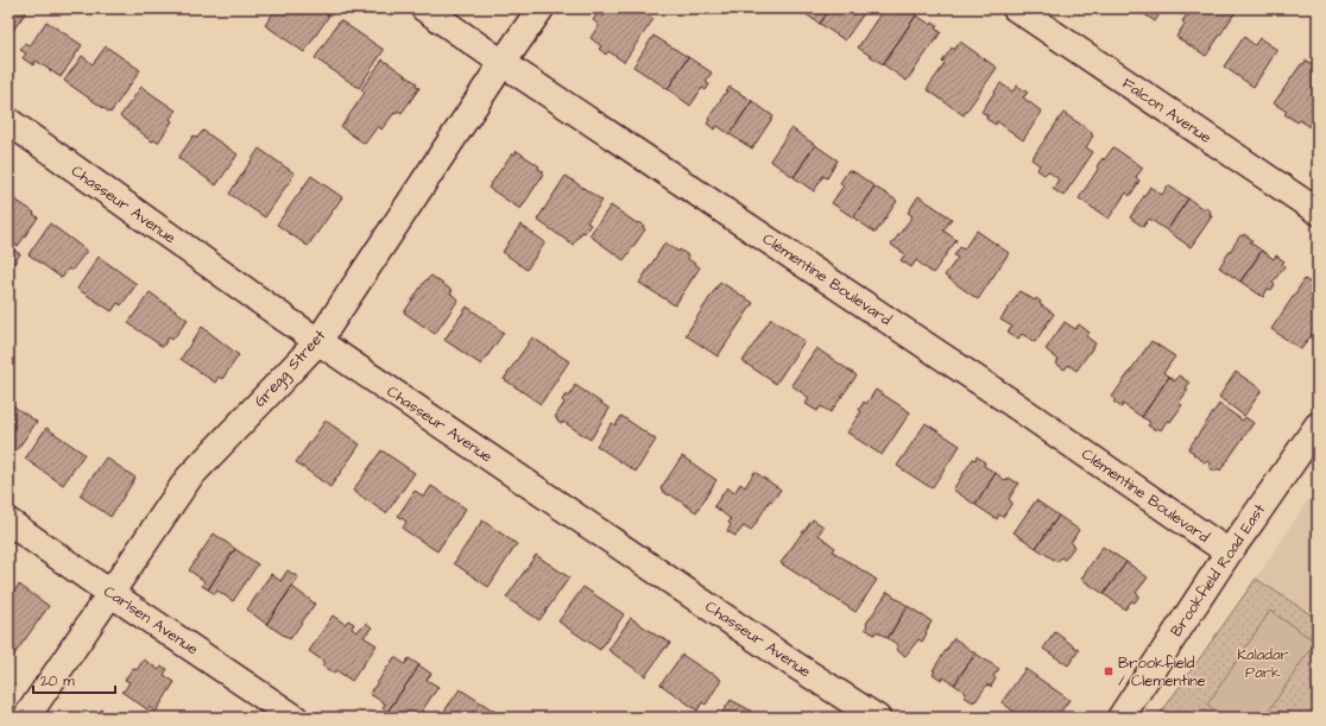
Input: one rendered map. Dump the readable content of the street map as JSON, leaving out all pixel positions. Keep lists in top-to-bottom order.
{
  "streets": {
    "street": [
      "Falcon Avenue",
      "Chasseur Avenue",
      "Clémentine Boulevard",
      "Gregg Street",
      "Brookfield Road East",
      "Carlsen Avenue"
    ]
  },
  "crossings": [
    ["Chasseur Avenue", "Gregg Street"],
    ["Clémentine Boulevard", "Gregg Street"],
    ["Clémentine Boulevard", "Brookfield Road East"],
    ["Gregg Street", "Carlsen Avenue"]
  ],
  "parks": ["Kaladar Park"],
  "places": {
    "transit": ["Brookfield / Clementine"]
  },
  "scale_bar": "20 m"
}
